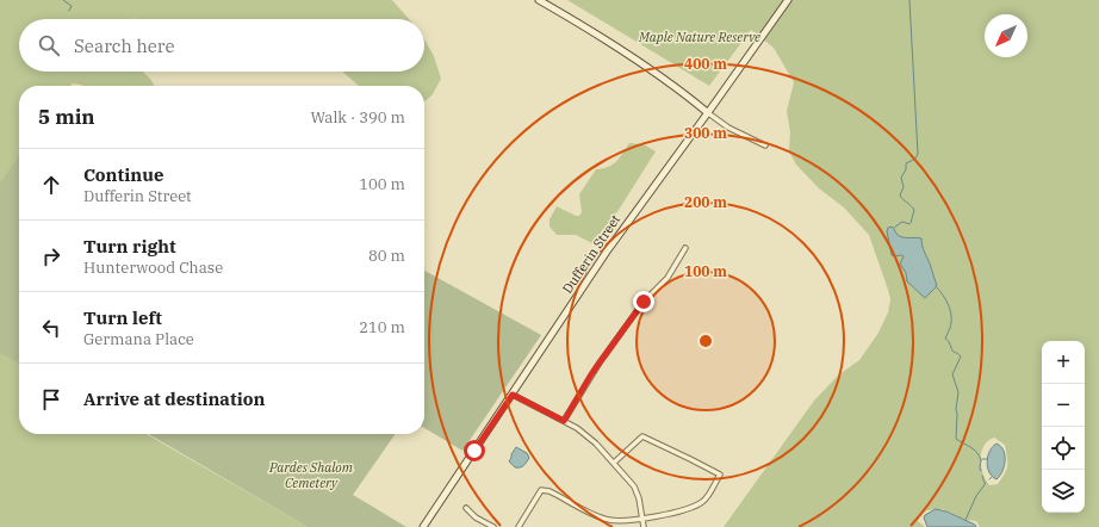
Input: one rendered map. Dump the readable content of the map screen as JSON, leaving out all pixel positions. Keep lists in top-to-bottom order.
{
  "streets": {
    "main road": ["Dufferin Street"]
  },
  "parks": ["Maple Nature Reserve", "Pardes Shalom Cemetery"],
  "north": "bottom left",
  "page": {
    "search": "Search here",
    "heading": ["5 min", "Walk · 390 m"],
    "list": [
      ["Continue", "Dufferin Street", "100 m"],
      ["Turn right", "Hunterwood Chase", "80 m"],
      ["Turn left", "Germana Place", "210 m"],
      "Arrive at destination"
    ],
    "map_buttons": ["+", "−"]
  },
  "rings": [
    "400 m",
    "300 m",
    "200 m",
    "100 m"
  ]
}
